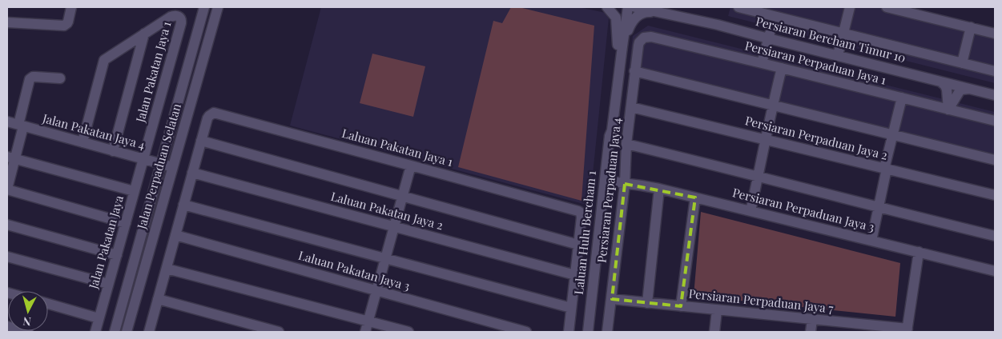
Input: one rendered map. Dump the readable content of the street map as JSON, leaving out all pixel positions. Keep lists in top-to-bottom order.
{
  "streets": {
    "street": [
      "Persiaran Bercham Timur 10",
      "Persiaran Perpaduan Jaya 1",
      "Jalan Pakatan Jaya 1",
      "Jalan Pakatan Jaya 4",
      "Persiaran Perpaduan Jaya 2",
      "Laluan Pakatan Jaya 1",
      "Jalan Perpaduan Selatan",
      "Persiaran Perpaduan Jaya 4",
      "Persiaran Perpaduan Jaya 3",
      "Laluan Pakatan Jaya 2",
      "Laluan Hulu Bercham 1",
      "Jalan Pakatan Jaya",
      "Laluan Pakatan Jaya 3",
      "Persiaran Perpaduan Jaya 7"
    ]
  },
  "crossings": [
    ["Persiaran Perpaduan Jaya 1", "Persiaran Perpaduan Jaya 4"],
    ["Jalan Pakatan Jaya 1", "Jalan Pakatan Jaya 4"],
    ["Jalan Pakatan Jaya 1", "Jalan Pakatan Jaya"],
    ["Jalan Pakatan Jaya 4", "Jalan Perpaduan Selatan"],
    ["Jalan Pakatan Jaya 4", "Jalan Pakatan Jaya"],
    ["Persiaran Perpaduan Jaya 2", "Persiaran Perpaduan Jaya 4"],
    ["Persiaran Perpaduan Jaya 4", "Persiaran Perpaduan Jaya 3"],
    ["Persiaran Perpaduan Jaya 4", "Persiaran Perpaduan Jaya 7"],
    ["Persiaran Perpaduan Jaya 3", "Laluan Hulu Bercham 1"]
  ],
  "north": "bottom"
}
